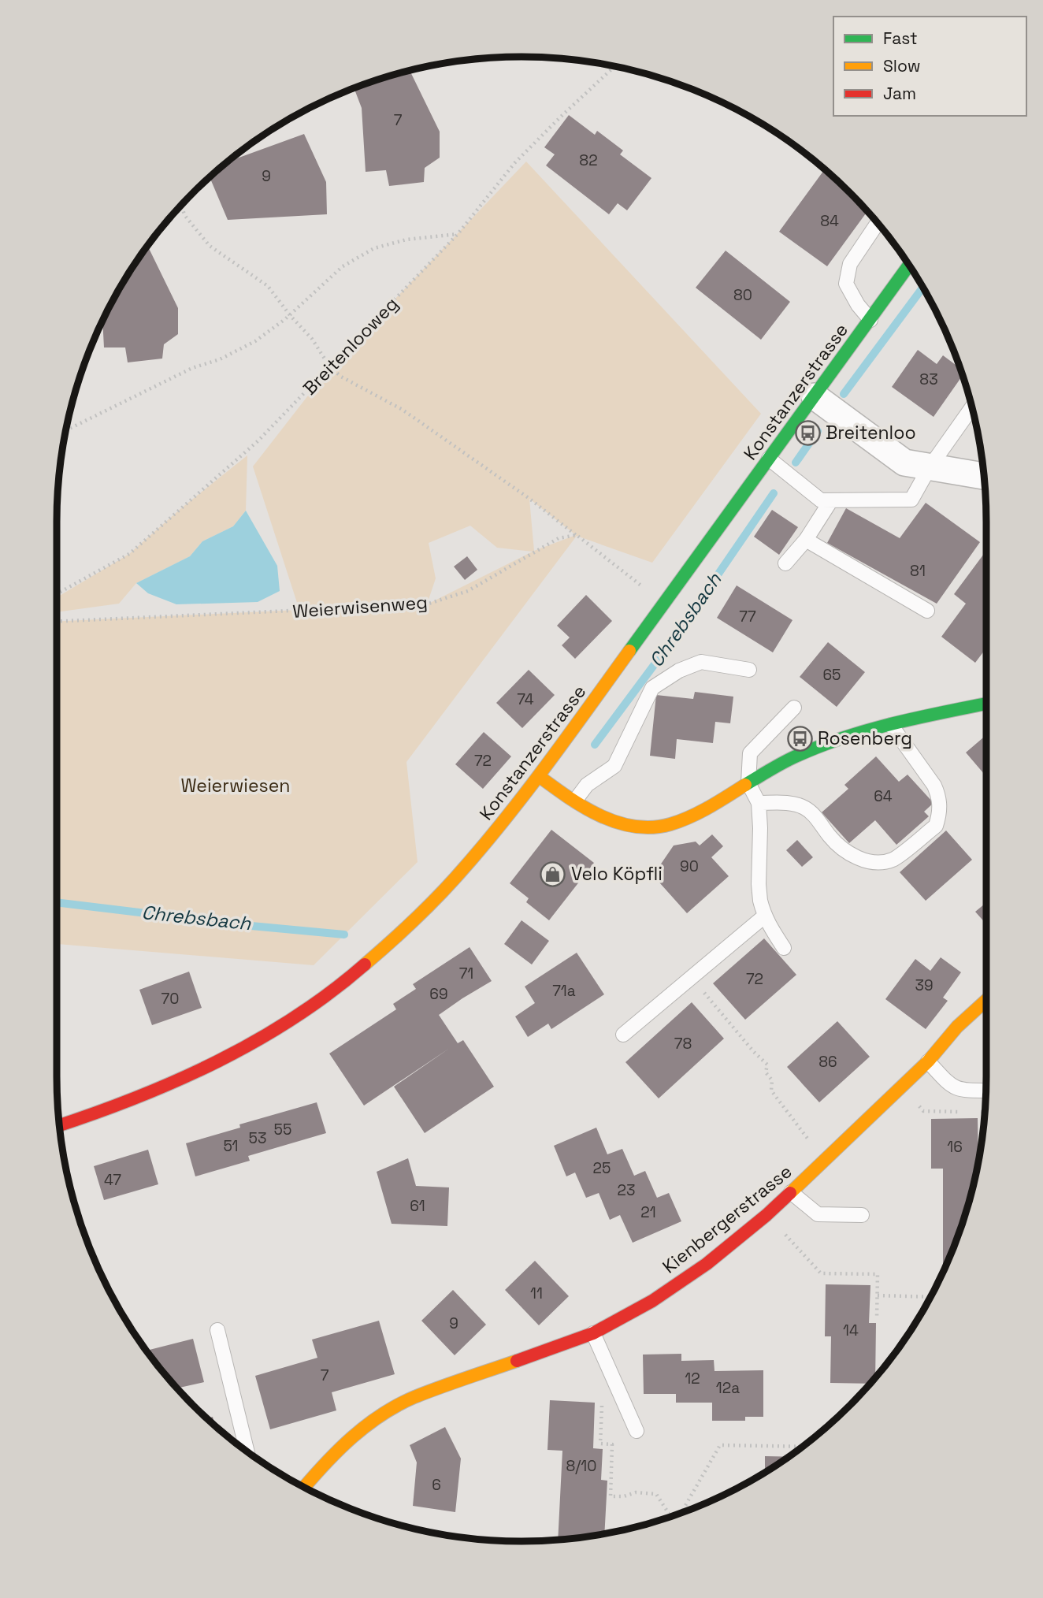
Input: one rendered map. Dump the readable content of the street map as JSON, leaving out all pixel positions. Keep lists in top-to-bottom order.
{
  "streets": {
    "street": ["Konstanzerstrasse", "Kienbergerstrasse"],
    "path": ["Breitenlooweg", "Weierwisenweg"]
  },
  "water": ["Chrebsbach"],
  "parks": ["Weierwiesen"],
  "places": {
    "bus stop": ["Breitenloo", "Rosenberg"],
    "shop": ["Velo Köpfli"]
  },
  "house_numbers": [
    "7",
    "82",
    "9",
    "84",
    "80",
    "83",
    "81",
    "77",
    "65",
    "74",
    "72",
    "64",
    "90",
    "71",
    "72",
    "39",
    "71a",
    "69",
    "70",
    "78",
    "86",
    "55",
    "53",
    "51",
    "16",
    "25",
    "47",
    "23",
    "61",
    "21",
    "11",
    "9",
    "14",
    "7",
    "12",
    "12a",
    "8/10",
    "6"
  ],
  "legend": ["Fast", "Slow", "Jam"]
}
